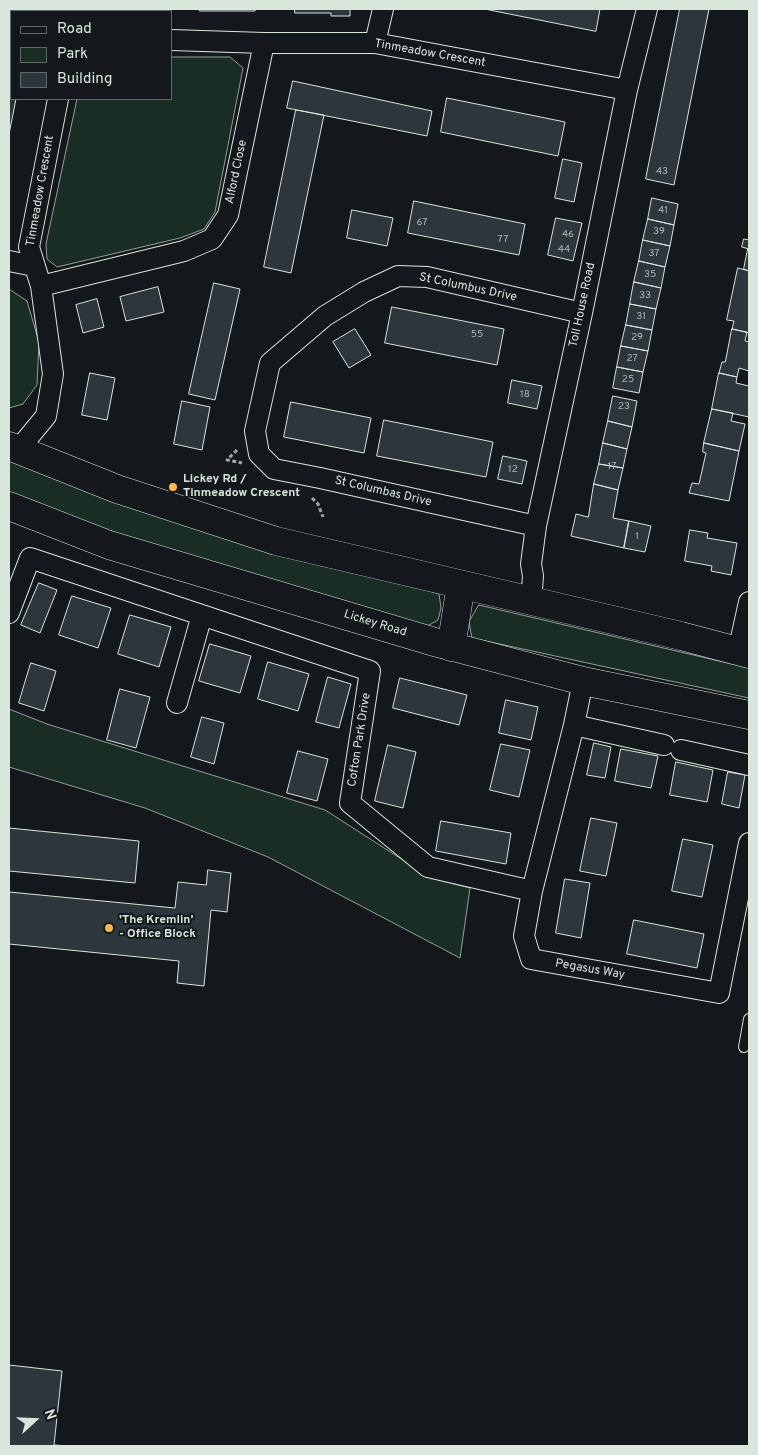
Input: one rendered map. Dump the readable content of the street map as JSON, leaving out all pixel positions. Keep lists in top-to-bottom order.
{
  "streets": {
    "main road": ["Lickey Road"],
    "street": [
      "Tinmeadow Crescent",
      "Alford Close",
      "St Columbus Drive",
      "Toll House Road",
      "St Columbas Drive",
      "Cofton Park Drive",
      "Pegasus Way"
    ]
  },
  "crossings": [
    ["Tinmeadow Crescent", "Alford Close"],
    ["Tinmeadow Crescent", "Toll House Road"],
    ["St Columbus Drive", "Toll House Road"],
    ["St Columbus Drive", "St Columbas Drive"],
    ["Toll House Road", "St Columbas Drive"],
    ["Cofton Park Drive", "Pegasus Way"]
  ],
  "places": ["Lickey Rd / Tinmeadow Crescent", "'The Kremlin' - Office Block"],
  "house_numbers": [
    "43",
    "41",
    "67",
    "39",
    "46",
    "77",
    "44",
    "37",
    "35",
    "33",
    "31",
    "55",
    "29",
    "27",
    "25",
    "18",
    "23",
    "17",
    "12",
    "1"
  ],
  "legend": ["Road", "Park", "Building"],
  "north": "right"
}
